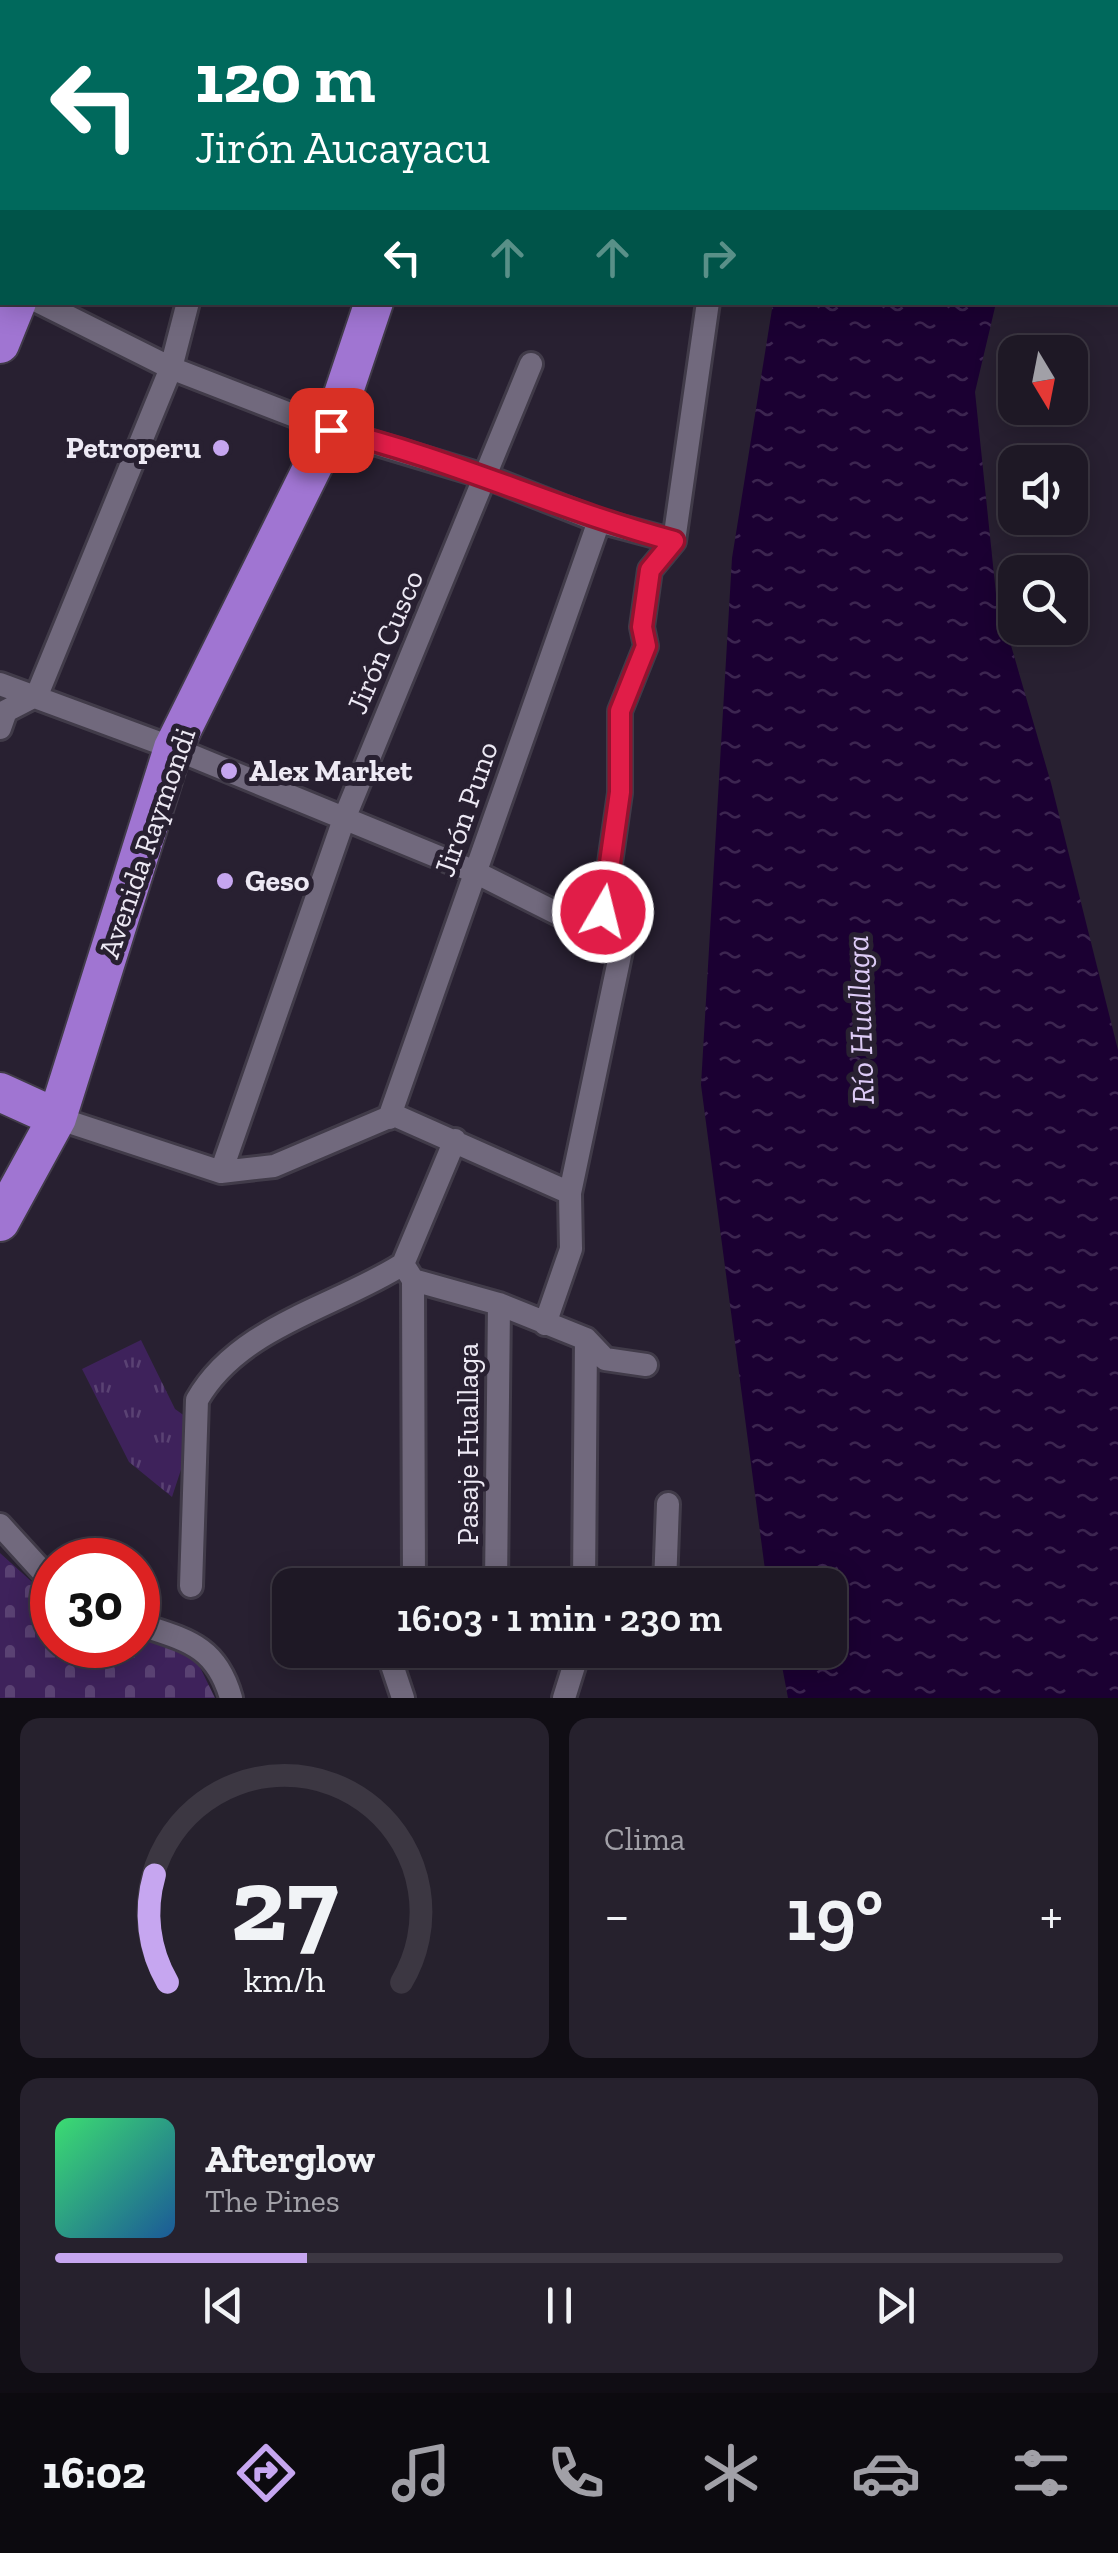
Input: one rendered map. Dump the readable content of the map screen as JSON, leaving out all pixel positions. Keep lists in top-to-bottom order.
{
  "streets": {
    "highway": ["Avenida Raymondi"],
    "street": ["Jirón Cusco", "Jirón Puno", "Pasaje Huallaga"]
  },
  "water": ["Río Huallaga"],
  "places": ["Petroperu", "Alex Market", "Geso"],
  "north": "bottom",
  "page": {
    "turn": ["120 m", "Jirón Aucayacu"],
    "limit": "30",
    "trip": "16:03 · 1 min · 230 m",
    "tile": "Clima",
    "heat": ["−", "19°", "+"],
    "song": ["Afterglow", "The Pines"],
    "tabs": "16:02",
    "gauge": ["27", "km/h"]
  }
}
